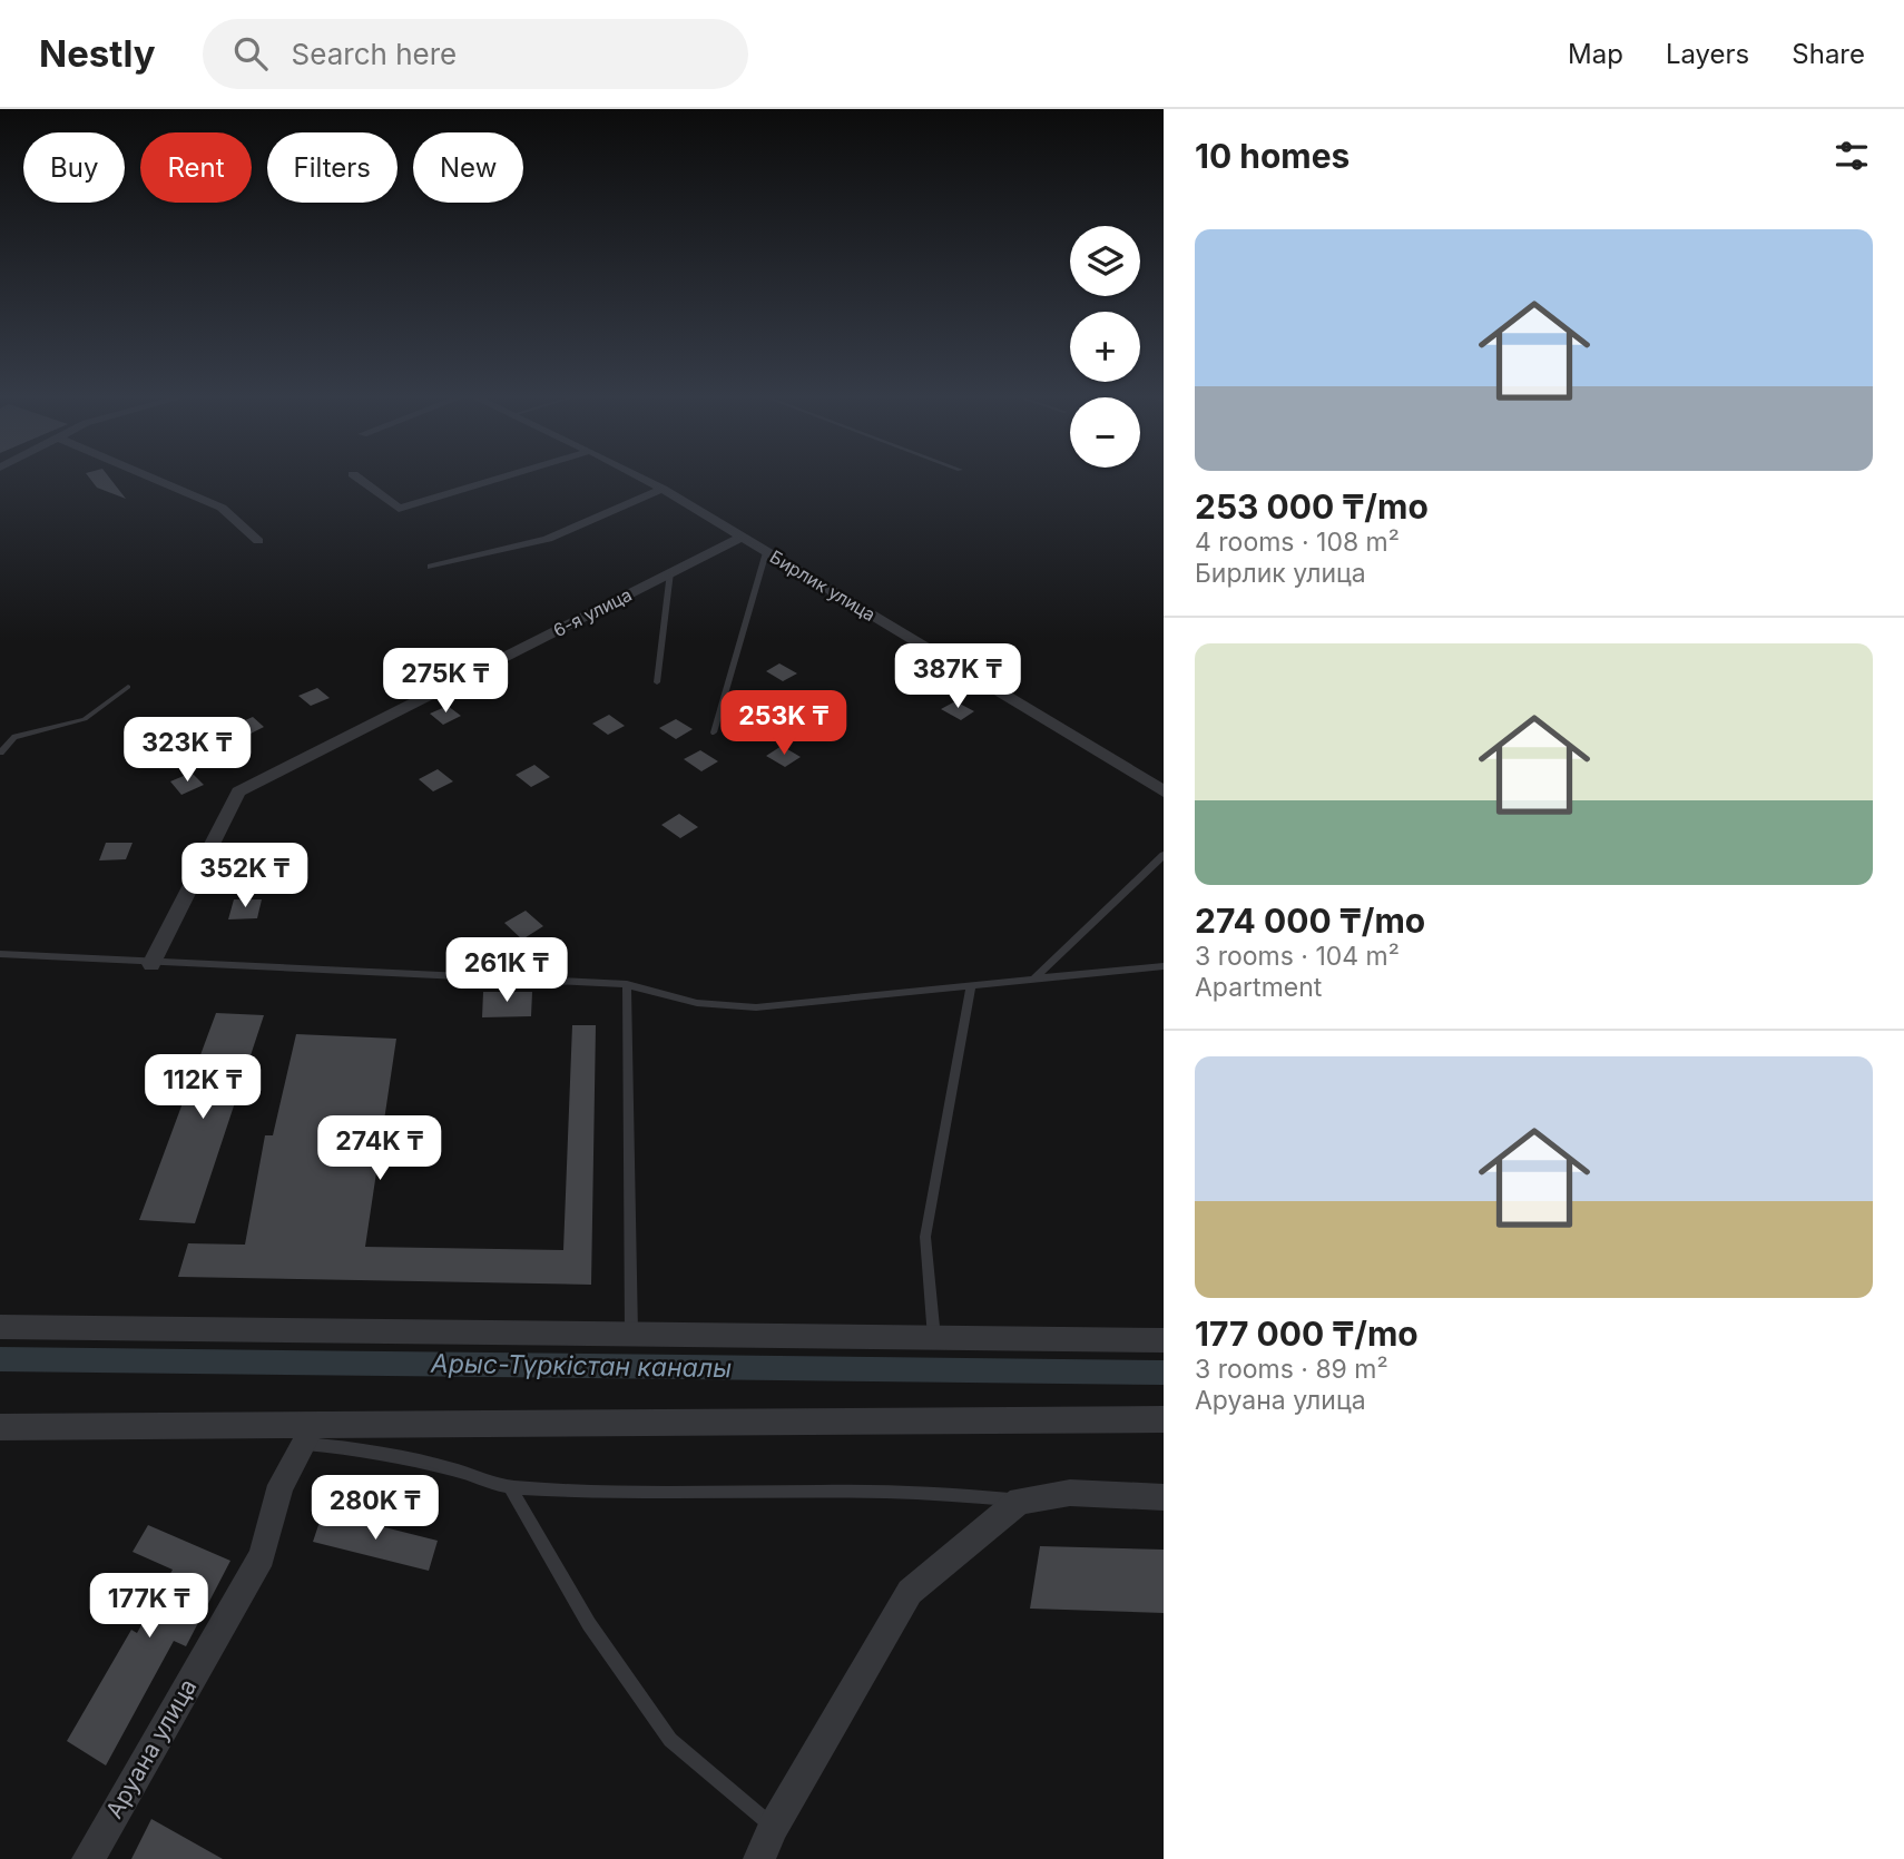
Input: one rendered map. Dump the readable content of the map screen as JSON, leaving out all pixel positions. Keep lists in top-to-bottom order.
{
  "streets": {
    "street": ["Бирлик улица", "6-я улица", "Аруана улица"]
  },
  "crossings": [
    ["Бирлик улица", "6-я улица"]
  ],
  "water": ["Арыс-Түркістан каналы"],
  "page": {
    "header": "Nestly",
    "search": "Search here",
    "nav": ["Map", "Layers", "Share"],
    "heading": "10 homes",
    "chip": [
      "Buy",
      "Rent",
      "Filters",
      "New"
    ],
    "list": [
      {
        "name": "253 000 ₸/mo",
        "note": "4 rooms · 108 m² · Бирлик улица"
      },
      {
        "name": "274 000 ₸/mo",
        "note": "3 rooms · 104 m² · Apartment"
      },
      {
        "name": "177 000 ₸/mo",
        "note": "3 rooms · 89 m² · Аруана улица"
      }
    ],
    "map_buttons": ["+", "−"],
    "price": [
      "387K ₸",
      "275K ₸",
      "253K ₸",
      "323K ₸",
      "352K ₸",
      "261K ₸",
      "112K ₸",
      "274K ₸",
      "280K ₸",
      "177K ₸"
    ]
  }
}
